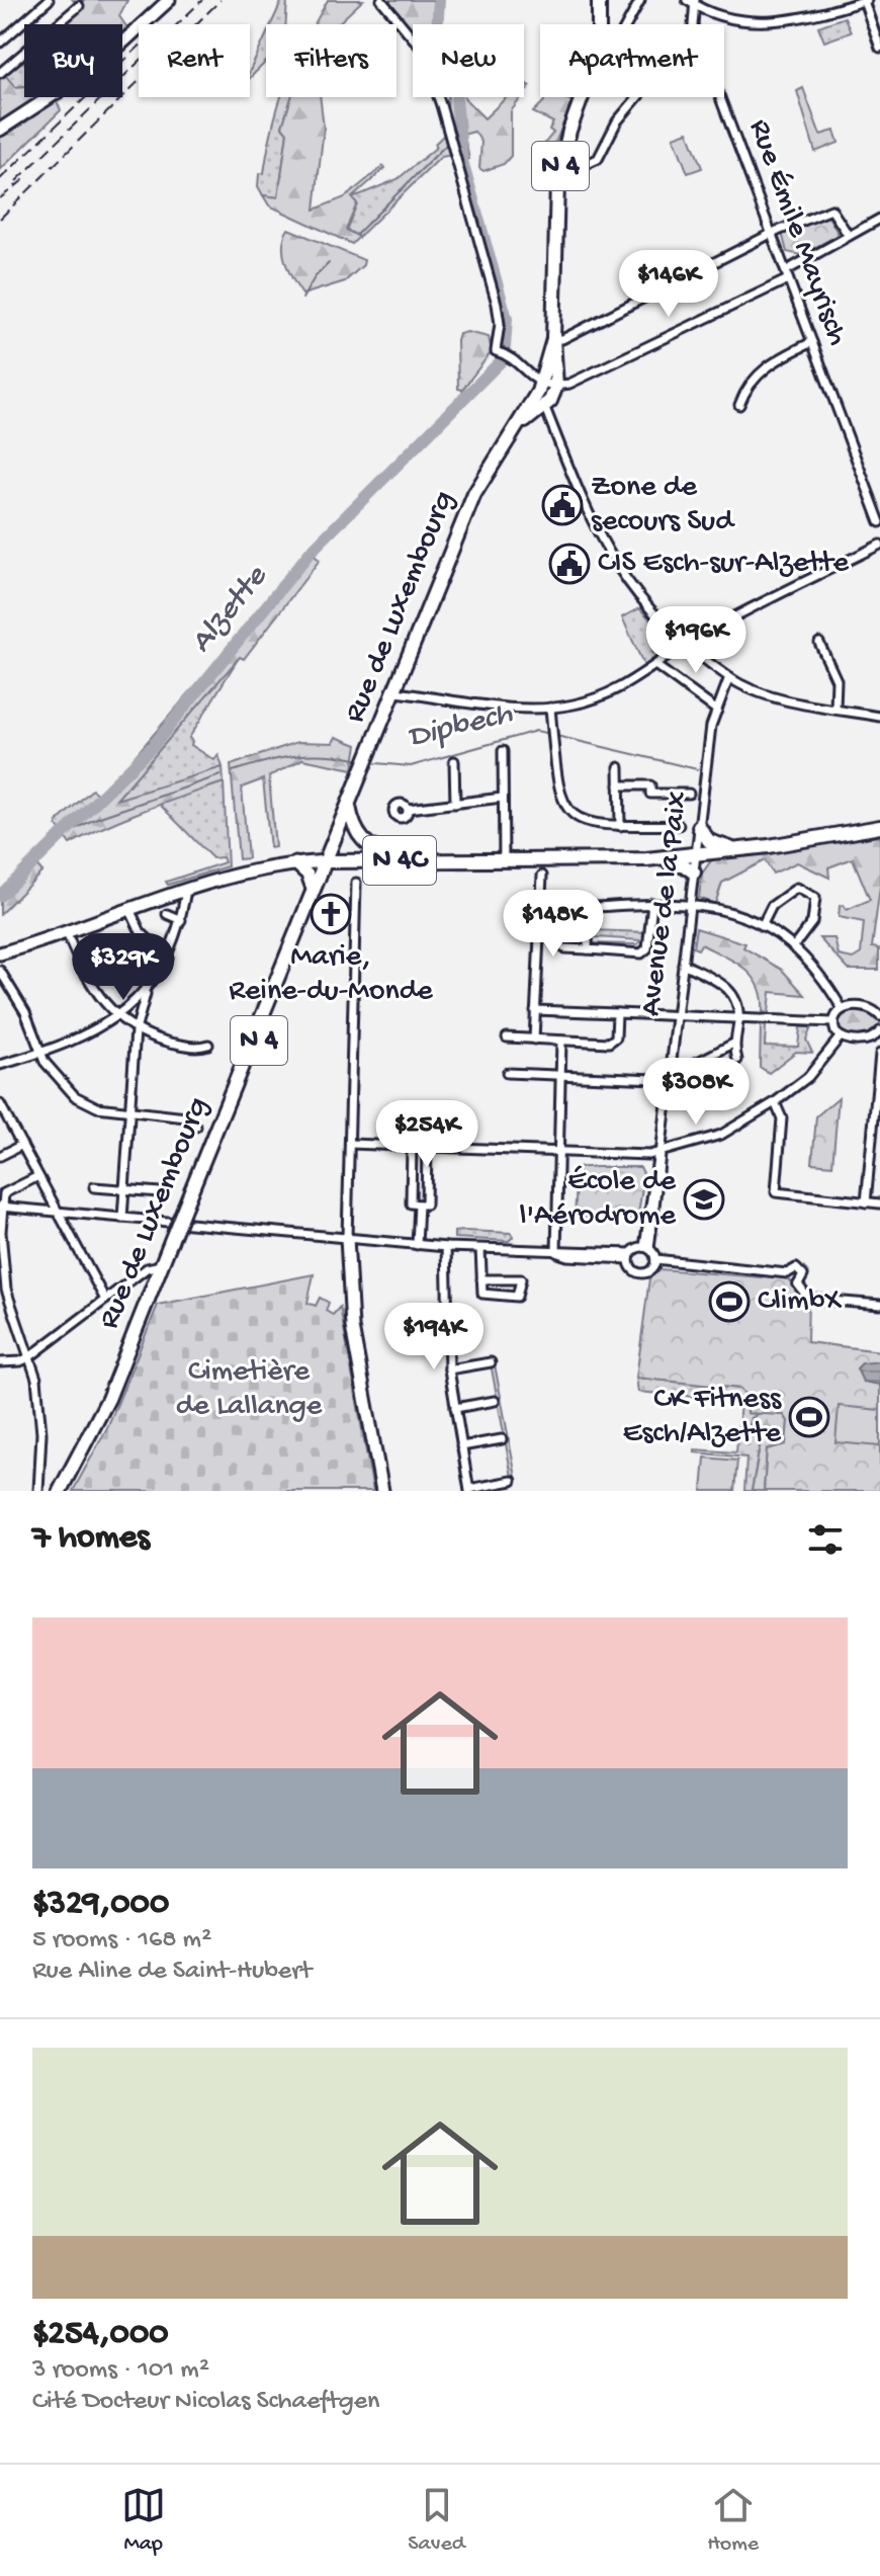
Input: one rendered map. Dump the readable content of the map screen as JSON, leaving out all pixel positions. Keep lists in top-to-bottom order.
{
  "streets": {
    "main road": ["N 4", "Rue de Luxembourg", "N 4C"],
    "street": ["Rue Émile Mayrisch", "Avenue de la Paix"]
  },
  "crossings": [
    ["N 4", "Rue de Luxembourg"],
    ["Rue de Luxembourg", "N 4C"],
    ["N 4C", "Avenue de la Paix"]
  ],
  "water": ["Alzette", "Dipbech"],
  "parks": ["Cimetière de Lallange"],
  "places": {
    "public building": ["Zone de secours Sud", "CIS Esch-sur-Alzette"],
    "church": ["Marie, Reine-du-Monde"],
    "school or university": ["École de l'Aérodrome"],
    "sports": ["ClimbX", "CK Fitness Esch/Alzette"]
  },
  "page": {
    "chip": [
      "Buy",
      "Rent",
      "Filters",
      "New",
      "Apartment"
    ],
    "price": [
      "$146K",
      "$196K",
      "$148K",
      "$329K",
      "$308K",
      "$254K",
      "$194K"
    ],
    "heading": "7 homes",
    "list": [
      {
        "name": "$329,000",
        "note": "5 rooms · 168 m² · Rue Aline de Saint-Hubert"
      },
      {
        "name": "$254,000",
        "note": "3 rooms · 101 m² · Cité Docteur Nicolas Schaeftgen"
      }
    ],
    "tabs": ["Map", "Saved", "Home"]
  }
}
